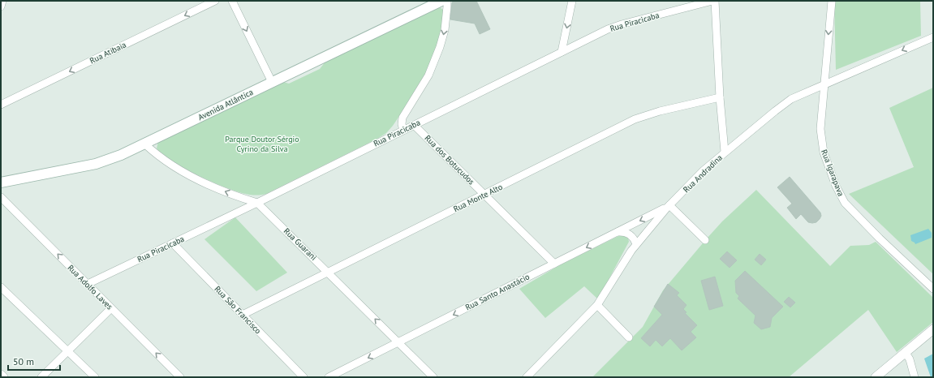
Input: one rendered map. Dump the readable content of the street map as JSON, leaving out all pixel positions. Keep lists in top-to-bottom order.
{
  "streets": {
    "main road": ["Avenida Atlântica"],
    "street": [
      "Rua Piracicaba",
      "Rua Atibaia",
      "Rua dos Botucudos",
      "Rua Igarapava",
      "Rua Andradina",
      "Rua Monte Alto",
      "Rua Guarani",
      "Rua Adolfo Laves",
      "Rua Santo Anastácio",
      "Rua São Francisco"
    ]
  },
  "crossings": [
    ["Rua Piracicaba", "Rua dos Botucudos"],
    ["Rua Piracicaba", "Rua Guarani"],
    ["Rua Piracicaba", "Rua Adolfo Laves"],
    ["Rua Piracicaba", "Rua São Francisco"],
    ["Avenida Atlântica", "Rua Guarani"],
    ["Rua dos Botucudos", "Rua Monte Alto"],
    ["Rua dos Botucudos", "Rua Santo Anastácio"],
    ["Rua Igarapava", "Rua Andradina"],
    ["Rua Andradina", "Rua Santo Anastácio"],
    ["Rua Monte Alto", "Rua Guarani"],
    ["Rua Monte Alto", "Rua São Francisco"],
    ["Rua Guarani", "Rua Santo Anastácio"]
  ],
  "one_way": ["Rua Atibaia", "Rua Guarani", "Rua Santo Anastácio"],
  "parks": ["Parque Doutor Sérgio Cyrino da Silva"],
  "scale_bar": "50 m"
}
